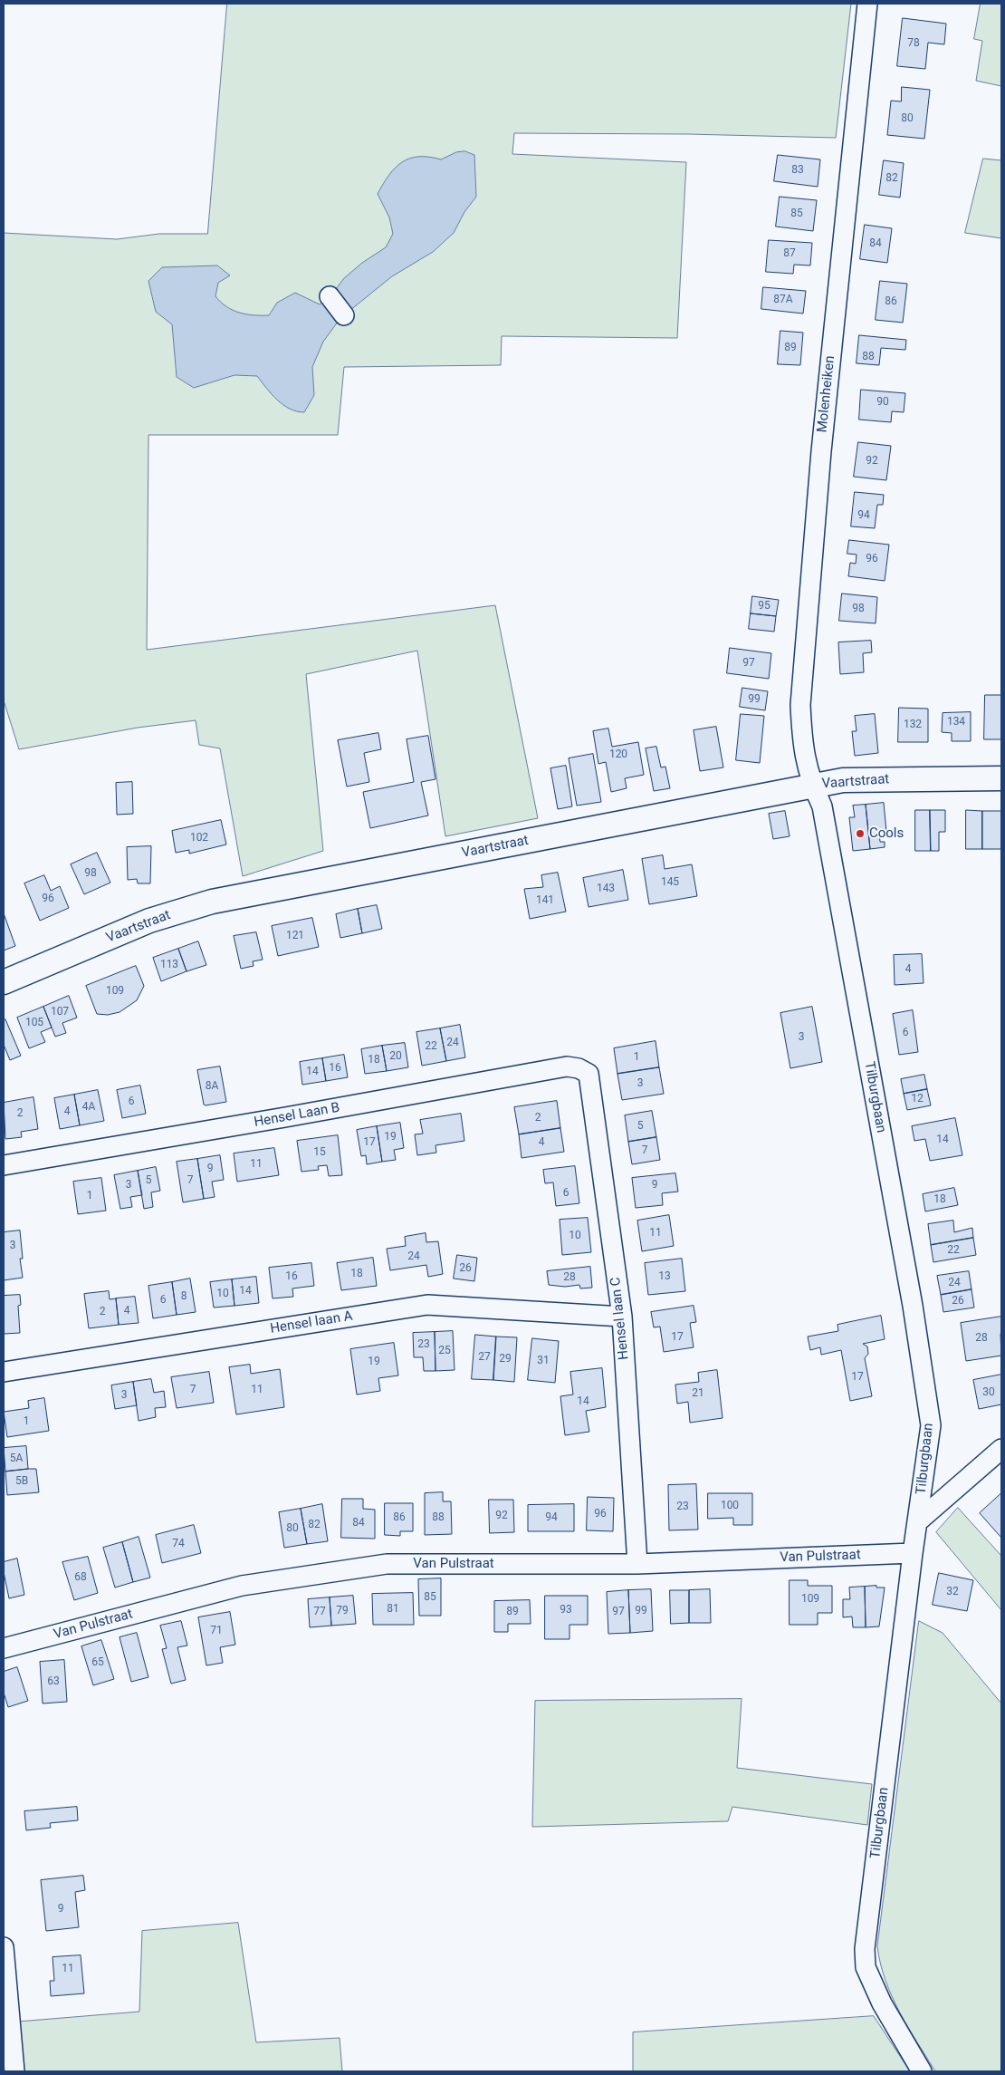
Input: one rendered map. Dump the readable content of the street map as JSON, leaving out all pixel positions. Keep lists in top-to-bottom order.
{
  "streets": {
    "main road": ["Vaartstraat"],
    "street": [
      "Molenheiken",
      "Tilburgbaan",
      "Hensel Laan B",
      "Hensel laan C",
      "Hensel laan A",
      "Van Pulstraat"
    ]
  },
  "crossings": [
    ["Molenheiken", "Vaartstraat"],
    ["Molenheiken", "Tilburgbaan"],
    ["Vaartstraat", "Tilburgbaan"],
    ["Tilburgbaan", "Van Pulstraat"],
    ["Hensel Laan B", "Hensel laan C"],
    ["Hensel laan C", "Hensel laan A"],
    ["Hensel laan C", "Van Pulstraat"]
  ],
  "places": ["Cools"],
  "house_numbers": [
    "78",
    "80",
    "83",
    "82",
    "85",
    "84",
    "87",
    "87A",
    "86",
    "89",
    "88",
    "90",
    "92",
    "94",
    "96",
    "95",
    "98",
    "97",
    "99",
    "134",
    "132",
    "120",
    "102",
    "98",
    "145",
    "143",
    "96",
    "141",
    "121",
    "113",
    "4",
    "109",
    "107",
    "105",
    "6",
    "3",
    "24",
    "22",
    "20",
    "1",
    "18",
    "16",
    "14",
    "3",
    "8A",
    "12",
    "6",
    "4A",
    "4",
    "2",
    "2",
    "5",
    "19",
    "14",
    "17",
    "4",
    "7",
    "15",
    "11",
    "9",
    "5",
    "7",
    "3",
    "9",
    "6",
    "1",
    "18",
    "11",
    "10",
    "3",
    "22",
    "24",
    "26",
    "18",
    "16",
    "13",
    "28",
    "24",
    "14",
    "10",
    "8",
    "6",
    "26",
    "4",
    "2",
    "17",
    "28",
    "23",
    "25",
    "27",
    "29",
    "31",
    "19",
    "17",
    "7",
    "11",
    "30",
    "21",
    "3",
    "14",
    "1",
    "5A",
    "5B",
    "100",
    "23",
    "96",
    "92",
    "86",
    "88",
    "94",
    "84",
    "82",
    "80",
    "74",
    "68",
    "32",
    "85",
    "109",
    "81",
    "93",
    "79",
    "99",
    "77",
    "89",
    "97",
    "71",
    "65",
    "63",
    "9",
    "11"
  ]
}
